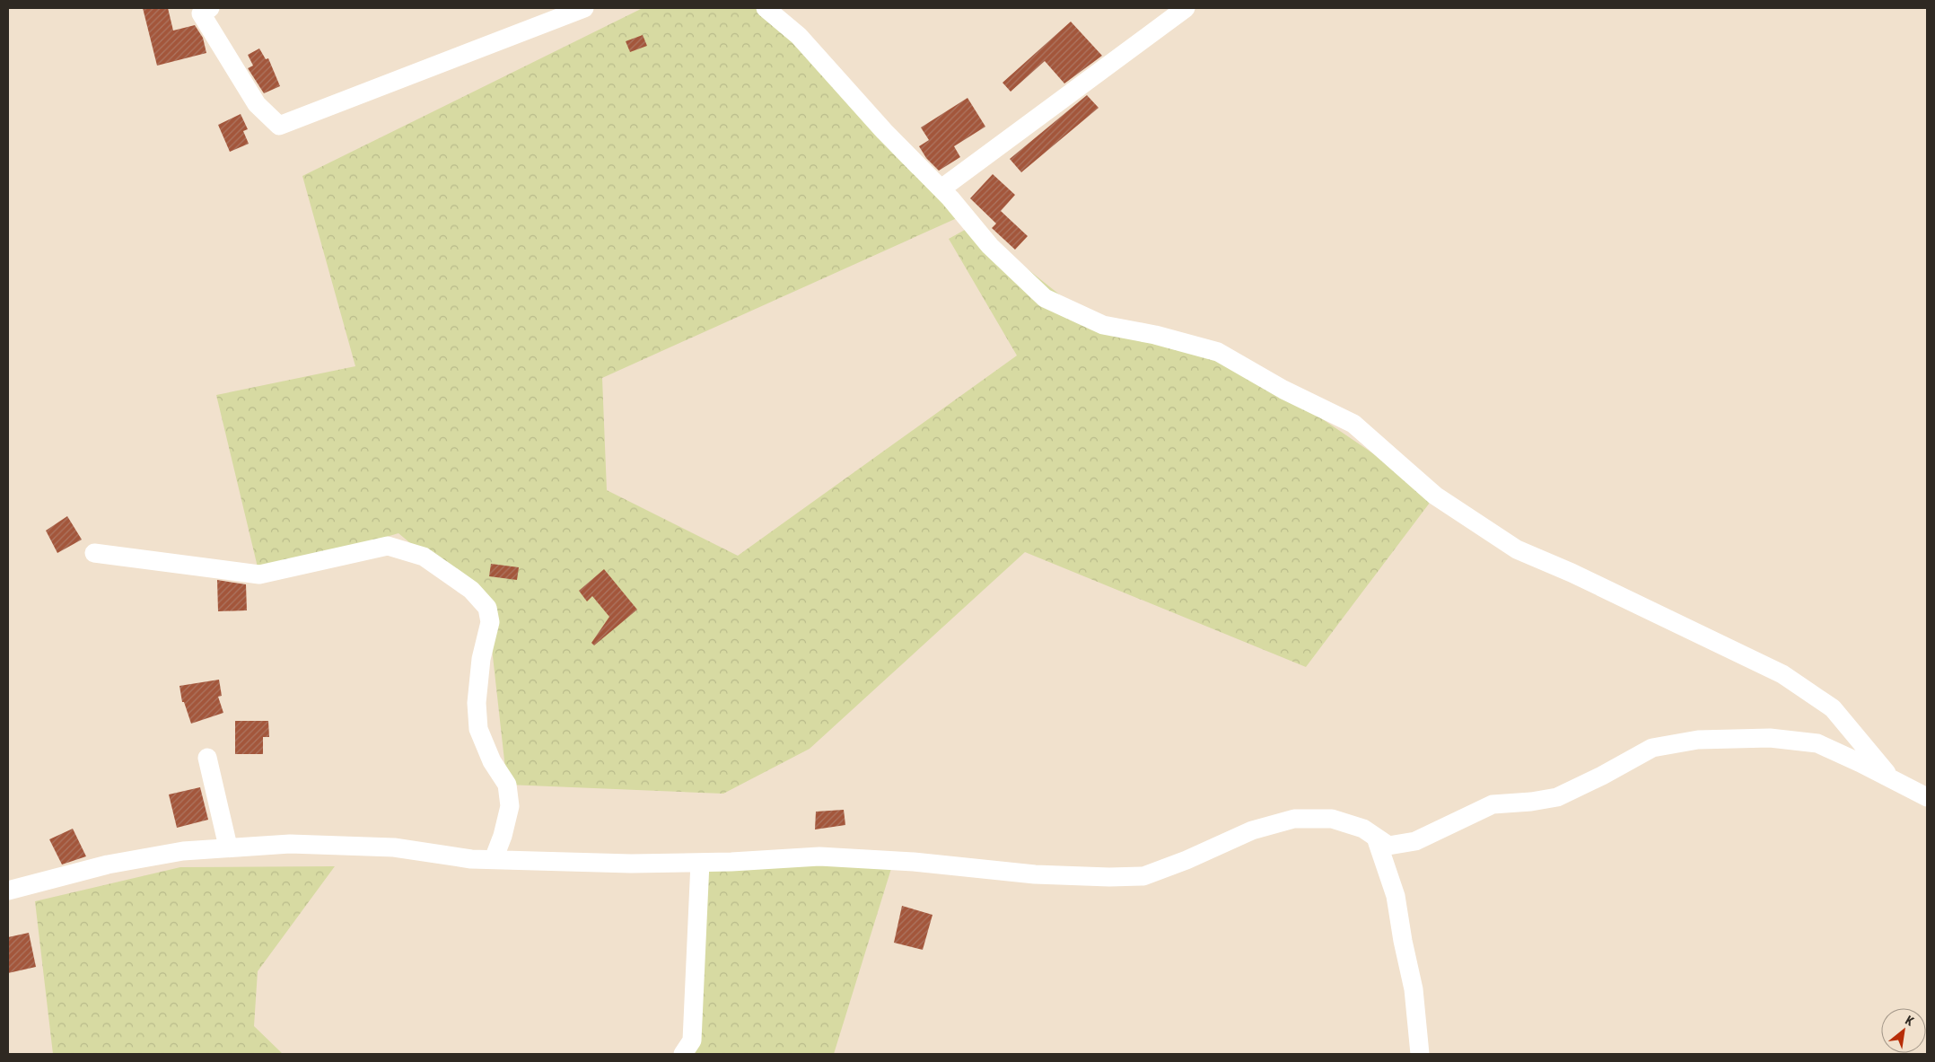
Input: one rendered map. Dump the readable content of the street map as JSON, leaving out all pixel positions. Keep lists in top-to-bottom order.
{
  "north": "top right"
}
